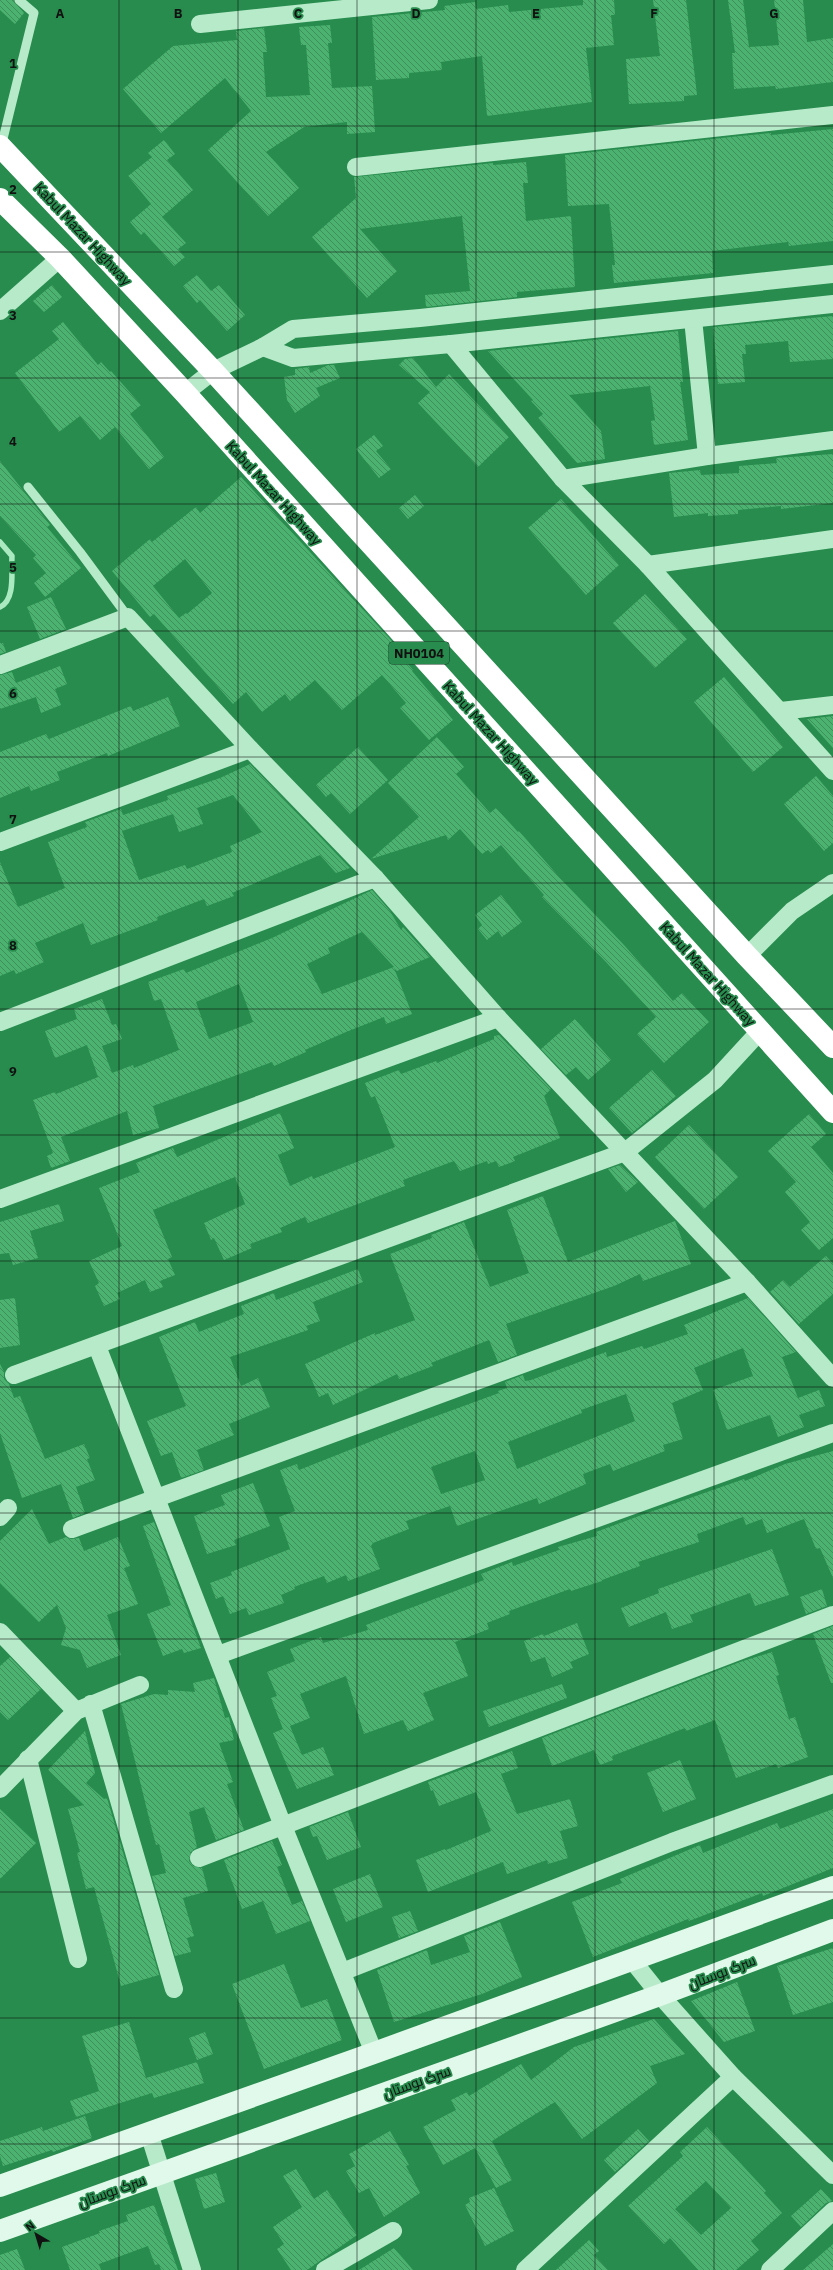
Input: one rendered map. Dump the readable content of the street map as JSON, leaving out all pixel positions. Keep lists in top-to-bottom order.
{
  "streets": {
    "highway": ["Kabul Mazar Highway", "NH0104"],
    "street": ["سرک بوستان"]
  },
  "north": "top left",
  "grid": {
    "columns": [
      "A",
      "B",
      "C",
      "D",
      "E",
      "F",
      "G"
    ],
    "rows": [
      "1",
      "2",
      "3",
      "4",
      "5",
      "6",
      "7",
      "8",
      "9"
    ]
  }
}
